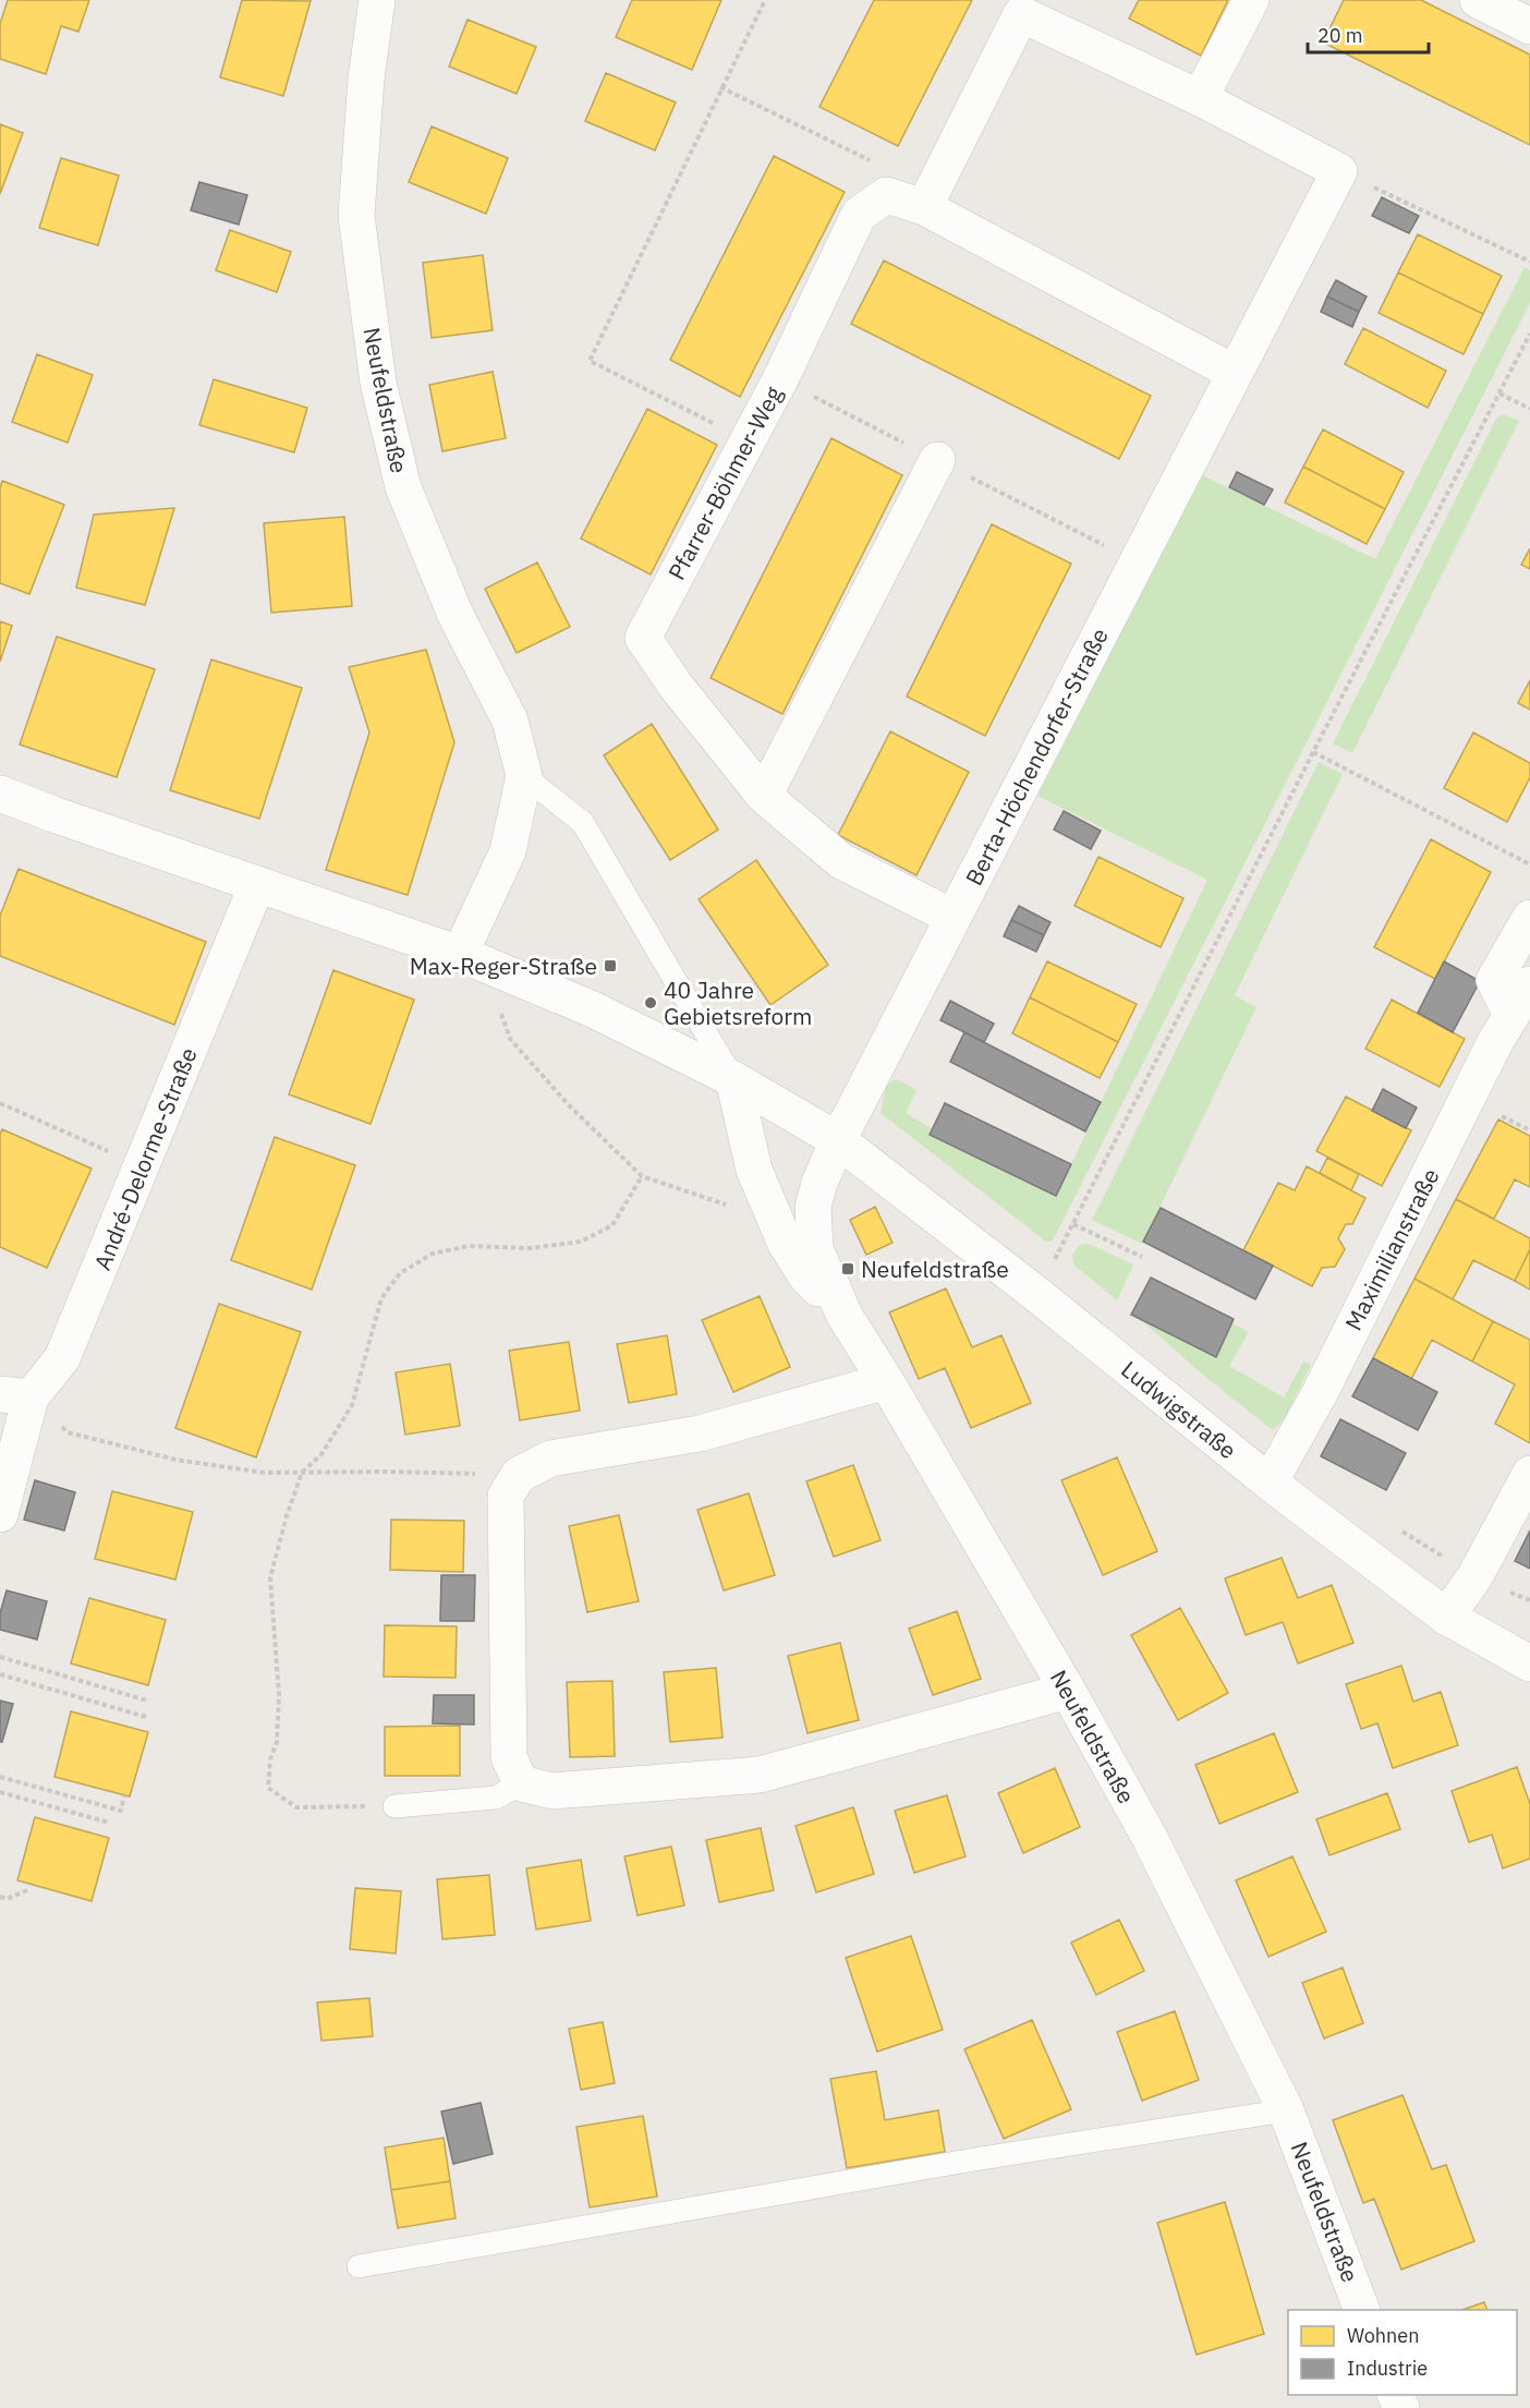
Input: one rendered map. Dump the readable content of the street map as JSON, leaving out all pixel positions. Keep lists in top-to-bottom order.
{
  "streets": {
    "street": [
      "Neufeldstraße",
      "Pfarrer-Böhmer-Weg",
      "Berta-Höchendorfer-Straße",
      "André-Delorme-Straße",
      "Maximilianstraße",
      "Ludwigstraße"
    ]
  },
  "crossings": [
    ["Neufeldstraße", "Berta-Höchendorfer-Straße"],
    ["Neufeldstraße", "Ludwigstraße"],
    ["Pfarrer-Böhmer-Weg", "Berta-Höchendorfer-Straße"],
    ["Berta-Höchendorfer-Straße", "Ludwigstraße"],
    ["Maximilianstraße", "Ludwigstraße"]
  ],
  "places": {
    "transit": ["Max-Reger-Straße", "Neufeldstraße"],
    "other": ["40 Jahre Gebietsreform"]
  },
  "legend": ["Wohnen", "Industrie"],
  "scale_bar": "20 m"
}
